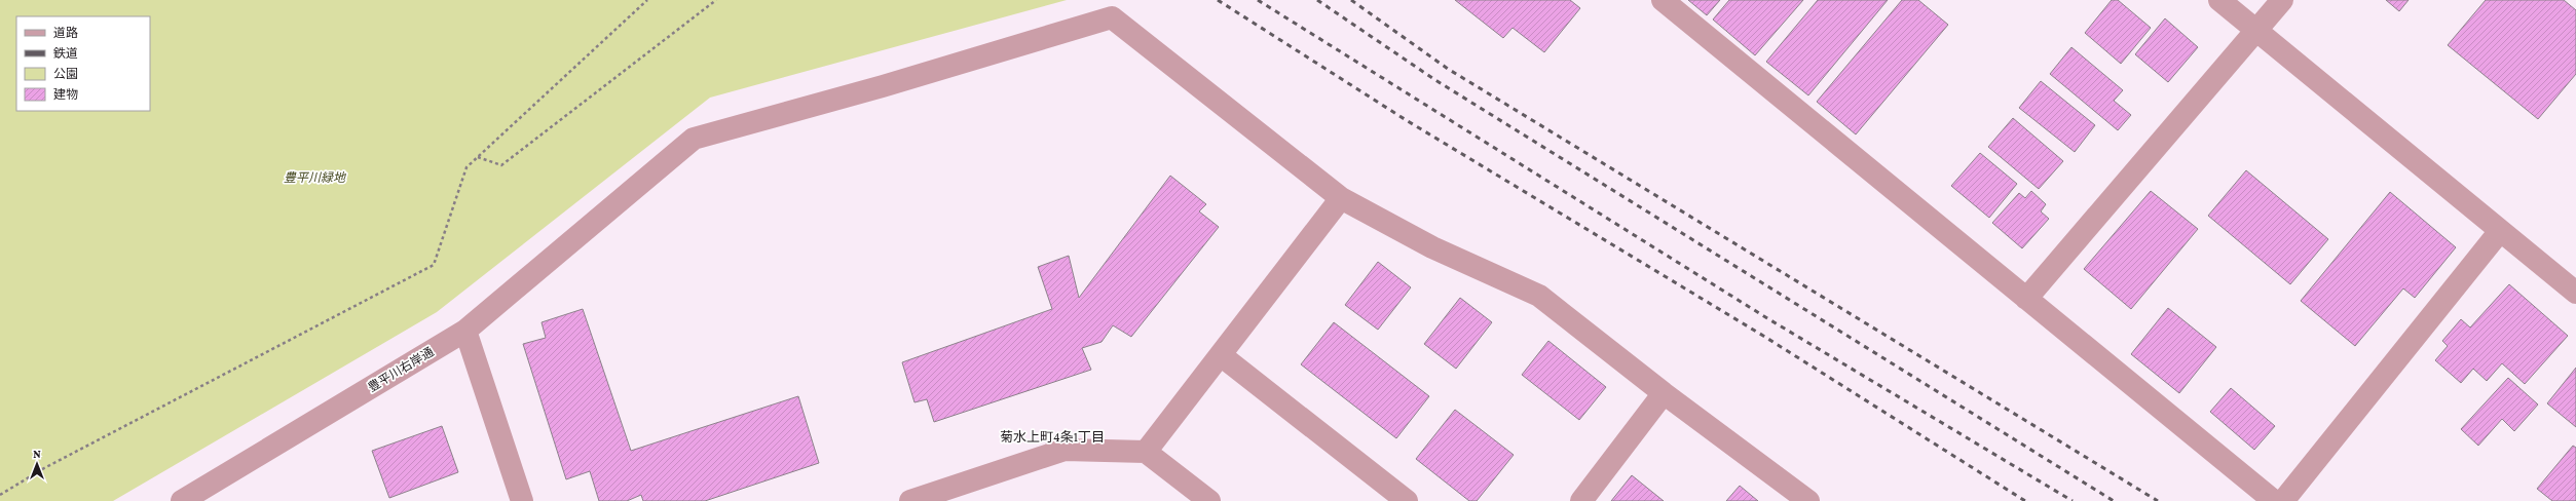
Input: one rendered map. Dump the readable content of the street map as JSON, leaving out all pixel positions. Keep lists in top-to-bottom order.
{
  "streets": {
    "street": ["豊平川右岸通"]
  },
  "districts": ["菊水上町4条1丁目"],
  "parks": ["豊平川緑地"],
  "legend": [
    "道路",
    "鉄道",
    "公園",
    "建物"
  ],
  "north": "top"
}
